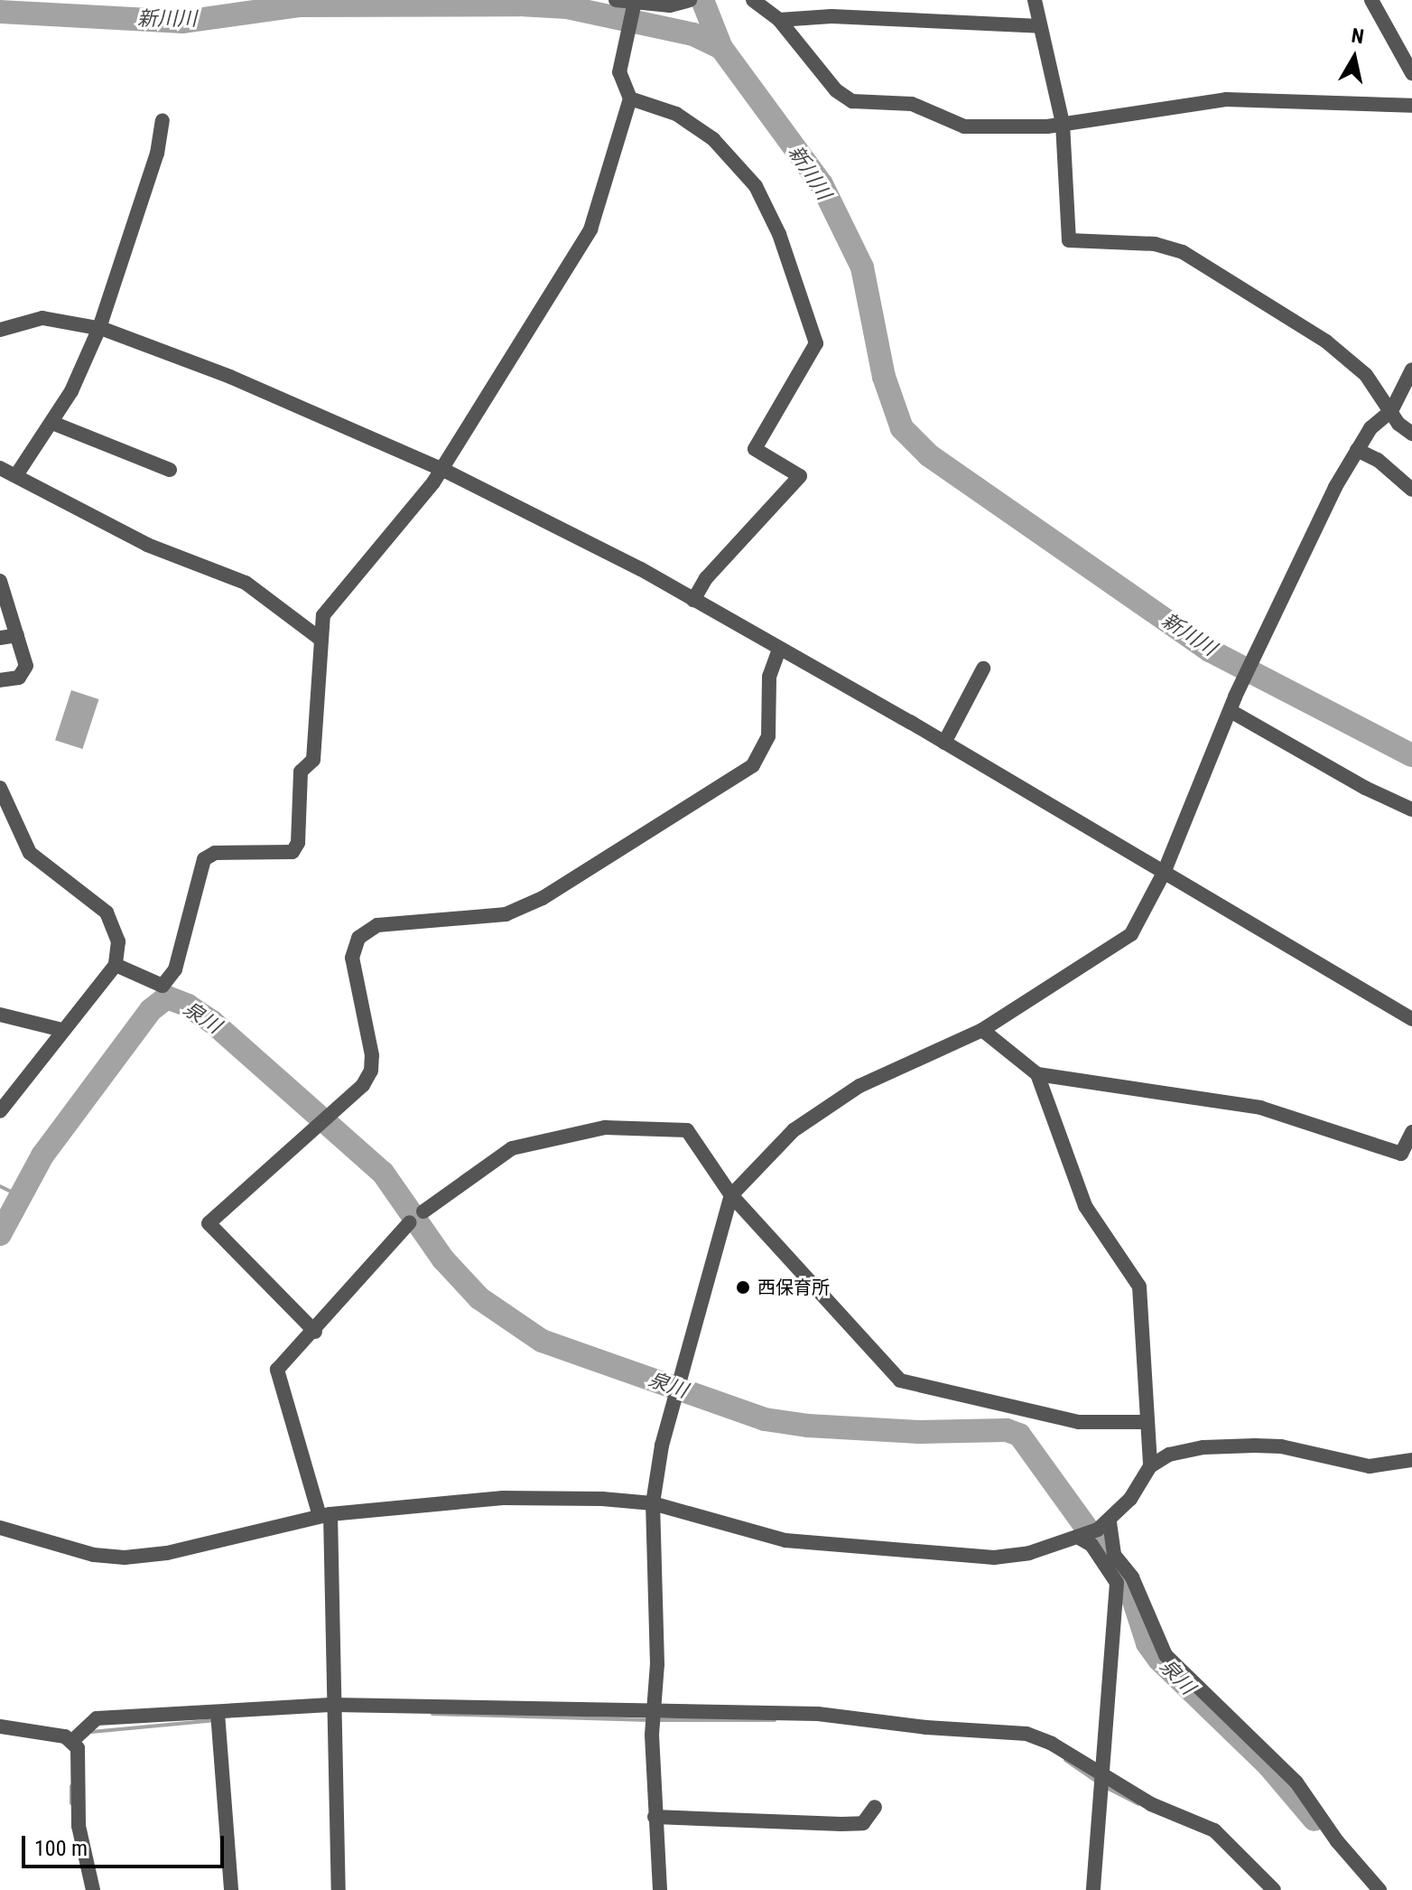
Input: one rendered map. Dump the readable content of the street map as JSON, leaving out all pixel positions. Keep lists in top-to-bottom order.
{
  "water": ["新川川", "泉川"],
  "places": ["西保育所"],
  "scale_bar": "100 m",
  "north": "top"
}
